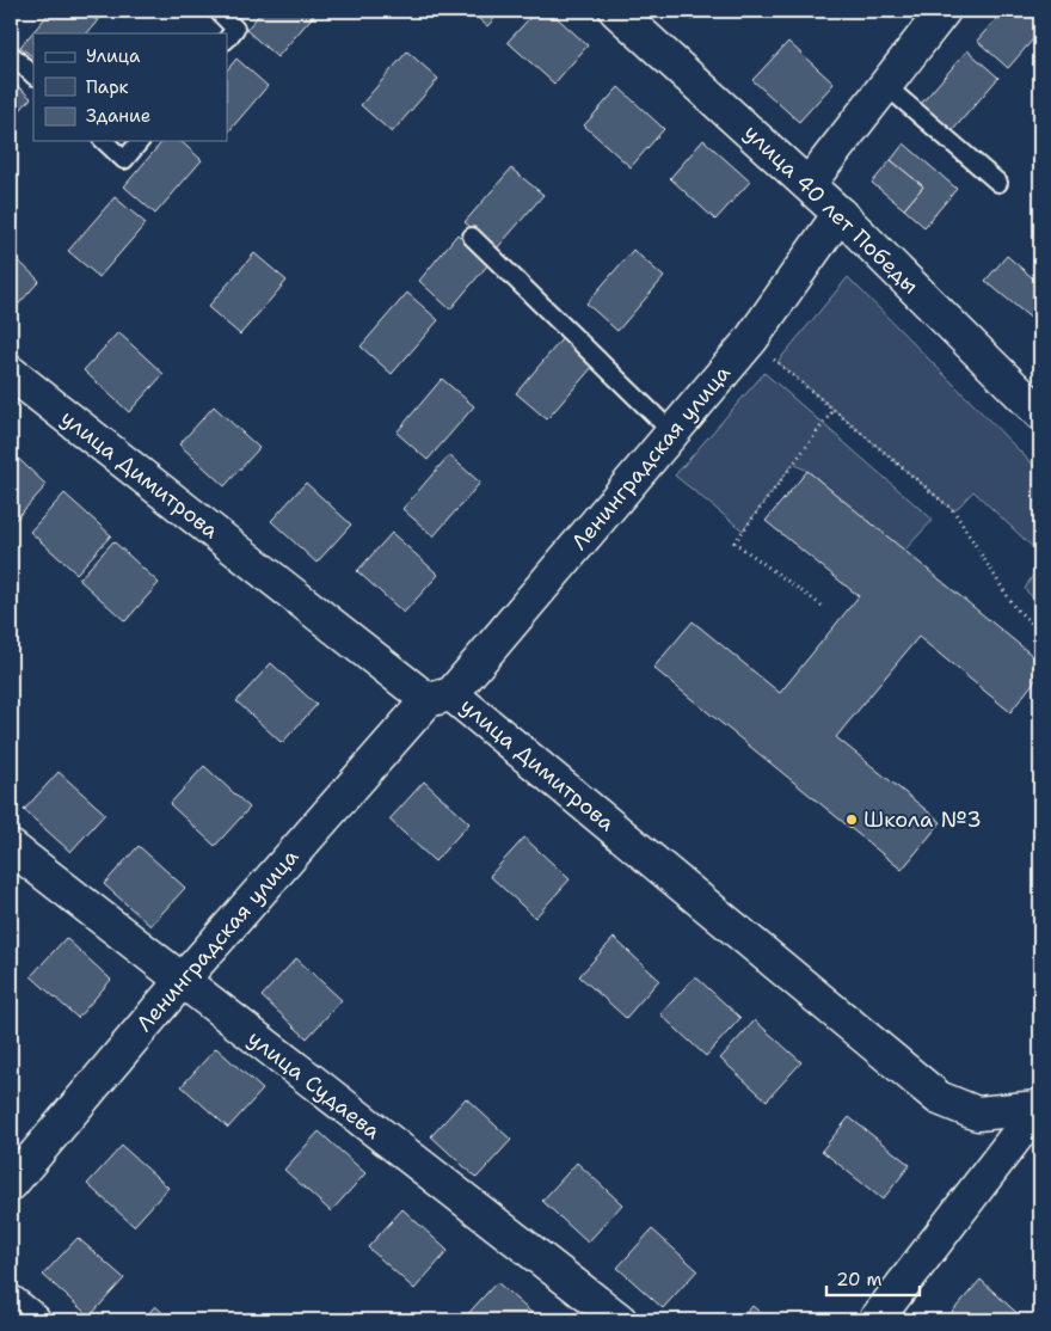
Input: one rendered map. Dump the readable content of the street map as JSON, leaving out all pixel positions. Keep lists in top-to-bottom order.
{
  "streets": {
    "street": [
      "улица 40 лет Победы",
      "Ленинградская улица",
      "улица Димитрова",
      "улица Судаева"
    ]
  },
  "crossings": [
    ["улица 40 лет Победы", "Ленинградская улица"],
    ["Ленинградская улица", "улица Димитрова"],
    ["Ленинградская улица", "улица Судаева"]
  ],
  "places": ["Школа №3"],
  "legend": ["Улица", "Парк", "Здание"],
  "scale_bar": "20 m"
}
